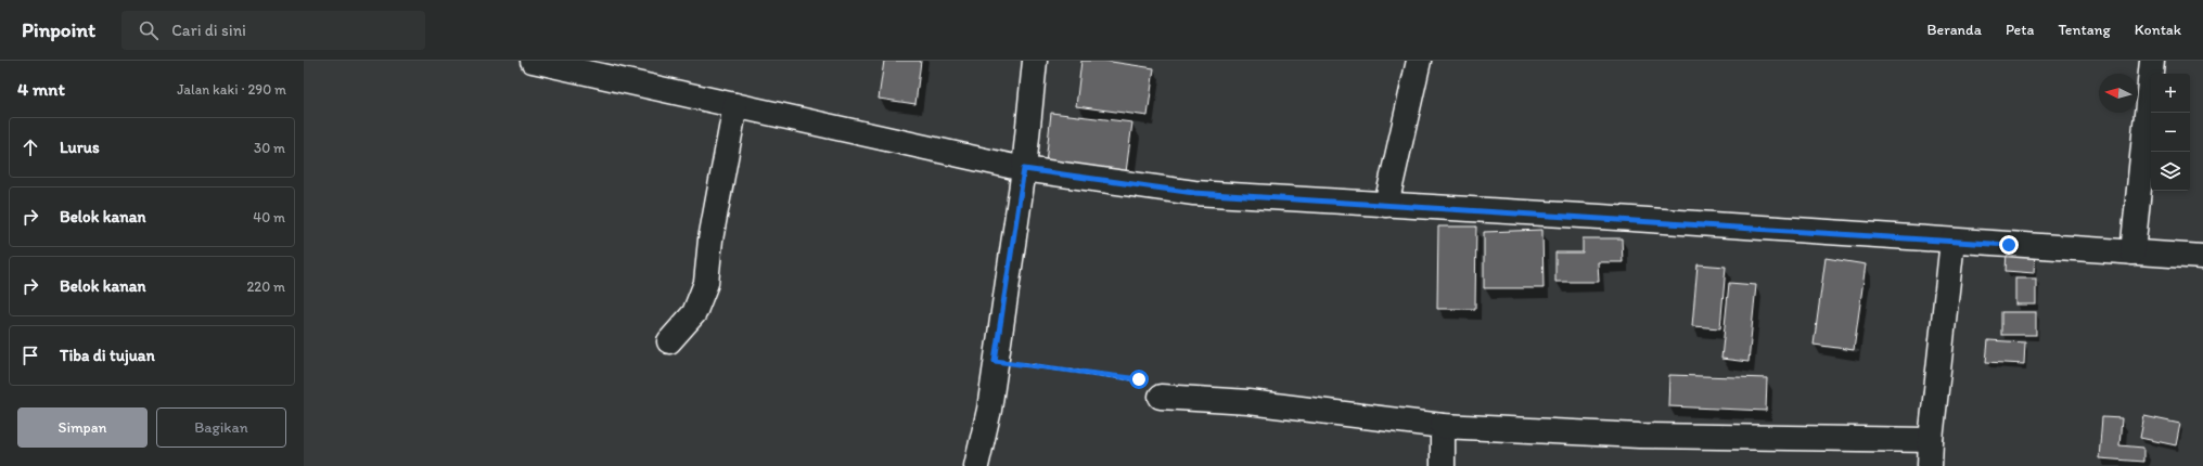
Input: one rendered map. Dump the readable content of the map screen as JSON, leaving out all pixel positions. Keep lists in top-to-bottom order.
{
  "north": "left",
  "page": {
    "header": "Pinpoint",
    "search": "Cari di sini",
    "nav": [
      "Beranda",
      "Peta",
      "Tentang",
      "Kontak"
    ],
    "heading": ["4 mnt", "Jalan kaki · 290 m"],
    "map_buttons": ["+", "−"],
    "list": [
      ["Lurus", "30 m"],
      ["Belok kanan", "40 m"],
      ["Belok kanan", "220 m"],
      "Tiba di tujuan"
    ],
    "buttons": ["Simpan", "Bagikan"]
  }
}
